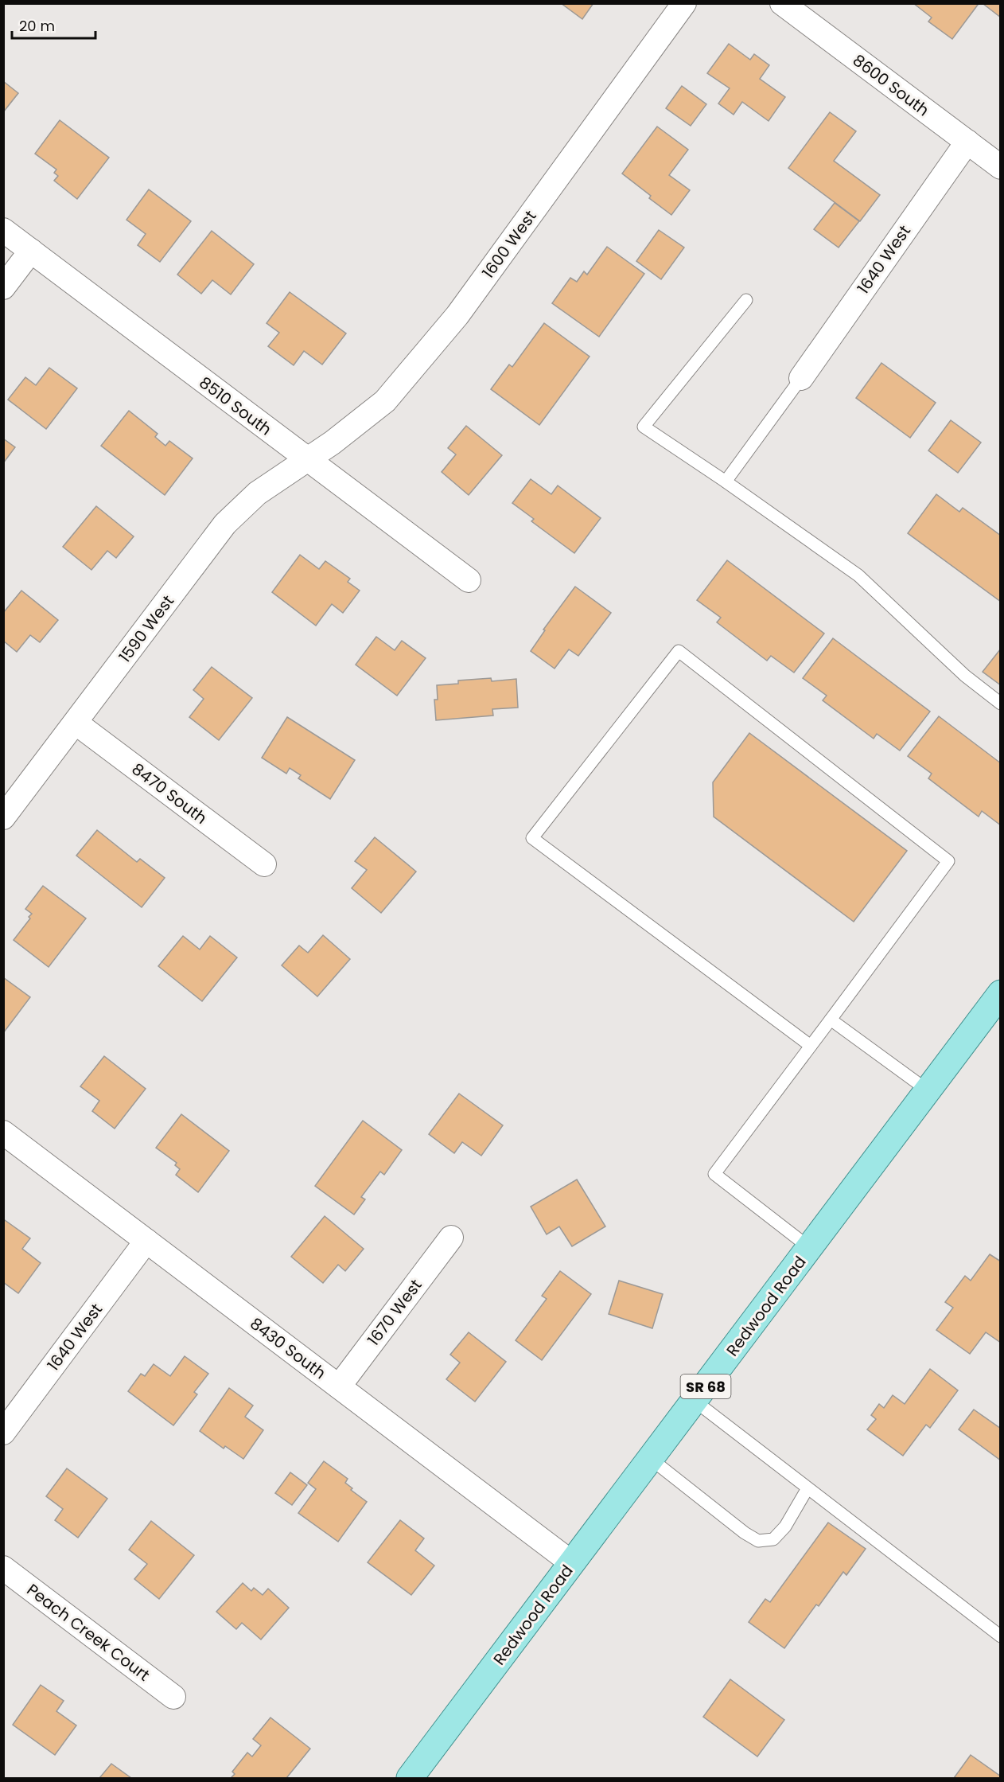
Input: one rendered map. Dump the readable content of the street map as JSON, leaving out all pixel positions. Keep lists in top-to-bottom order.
{
  "streets": {
    "main road": ["Redwood Road", "SR 68"],
    "street": [
      "8600 South",
      "1600 West",
      "1640 West",
      "8510 South",
      "1590 West",
      "8470 South",
      "1670 West",
      "8430 South",
      "Peach Creek Court"
    ]
  },
  "crossings": [
    ["8600 South", "1640 West"],
    ["1600 West", "8510 South"],
    ["1600 West", "1590 West"],
    ["1640 West", "8430 South"],
    ["8510 South", "1590 West"],
    ["1590 West", "8470 South"],
    ["Redwood Road", "8430 South"],
    ["1670 West", "8430 South"]
  ],
  "scale_bar": "20 m"
}
